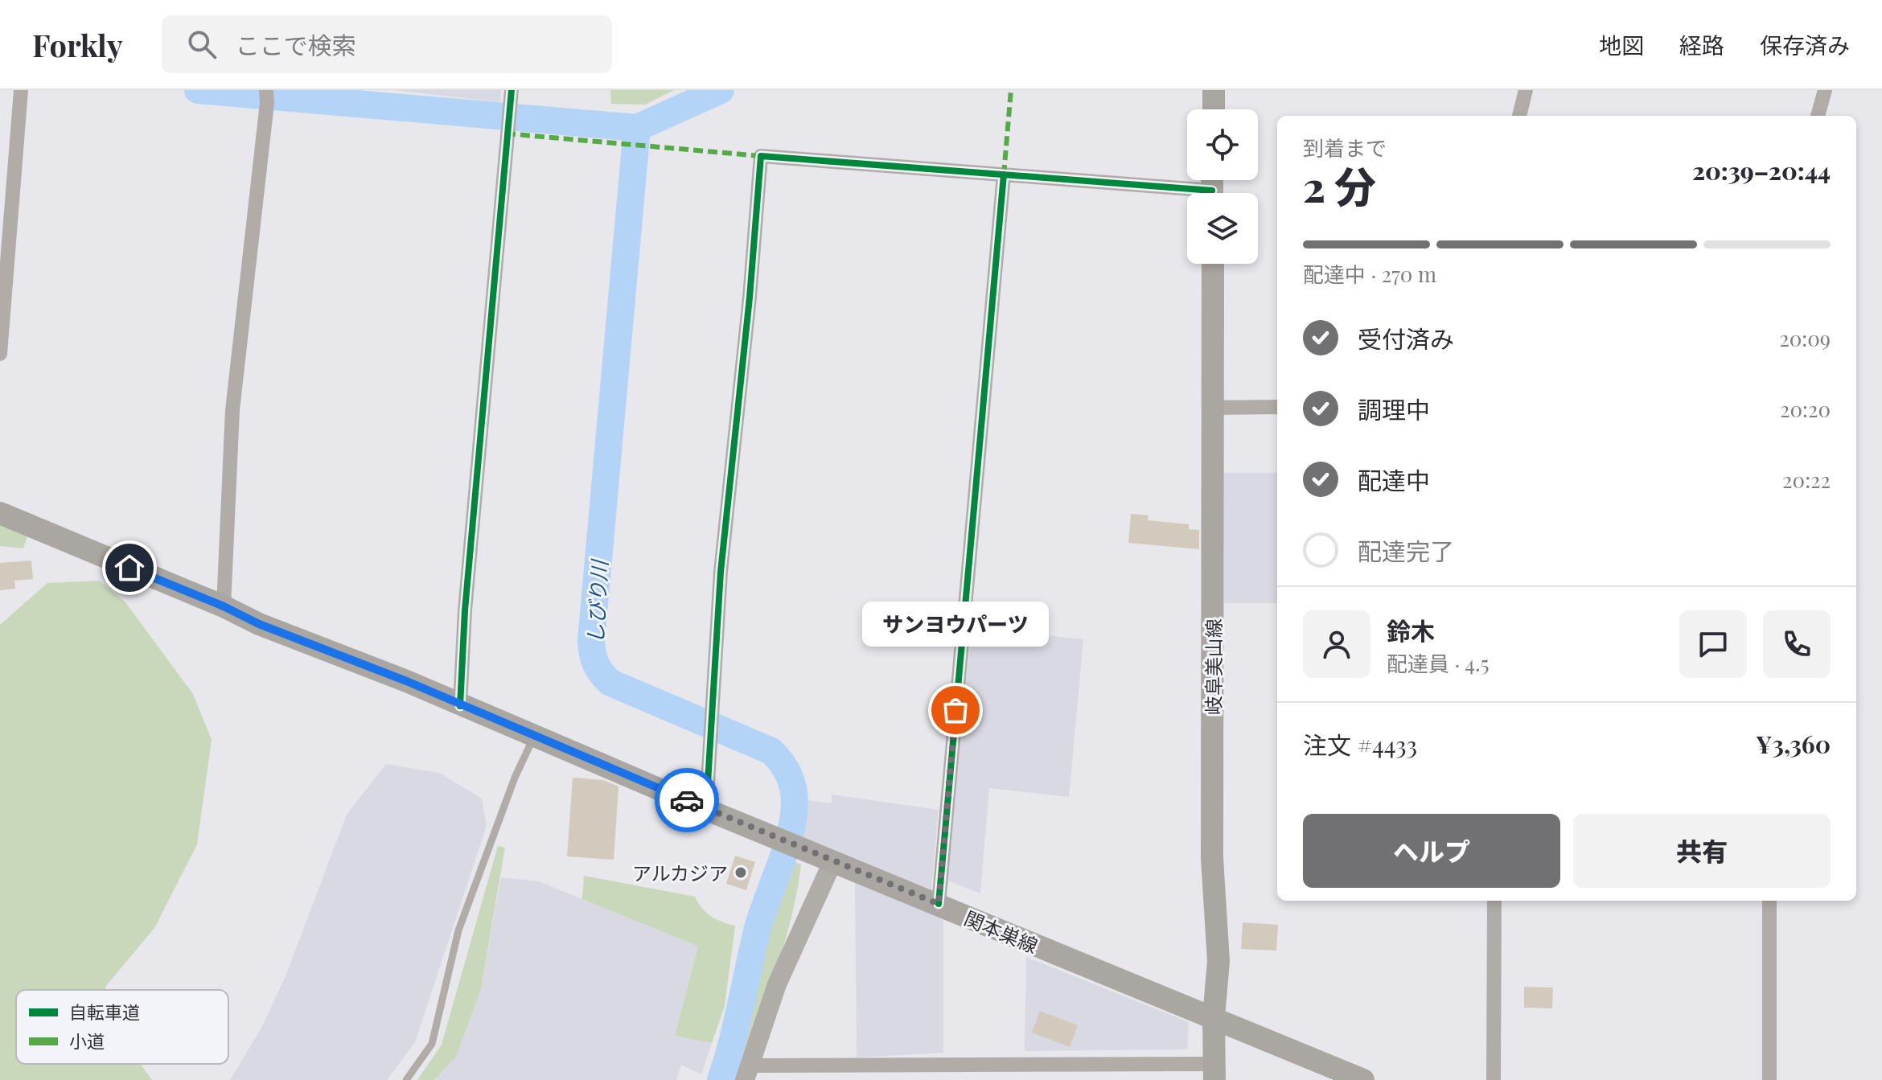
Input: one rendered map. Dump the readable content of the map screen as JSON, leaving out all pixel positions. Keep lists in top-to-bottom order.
{
  "streets": {
    "main road": ["岐阜美山線", "関本巣線"]
  },
  "crossings": [
    ["岐阜美山線", "関本巣線"]
  ],
  "water": ["しびり川"],
  "places": ["サンヨウパーツ", "アルカジア"],
  "legend": ["自転車道", "小道"],
  "page": {
    "header": "Forkly",
    "search": "ここで検索",
    "nav": ["地図", "経路", "保存済み"],
    "heading": ["2 分", "到着まで", "20:39–20:44"],
    "panel": [
      "鈴木",
      "配達員 · 4.5",
      "注文 #4433",
      "¥3,360"
    ],
    "bar": "配達中 · 270 m",
    "list": [
      ["受付済み", "20:09"],
      ["調理中", "20:20"],
      ["配達中", "20:22"],
      "配達完了"
    ],
    "bubble": "サンヨウパーツ",
    "buttons": ["ヘルプ", "共有"]
  }
}
